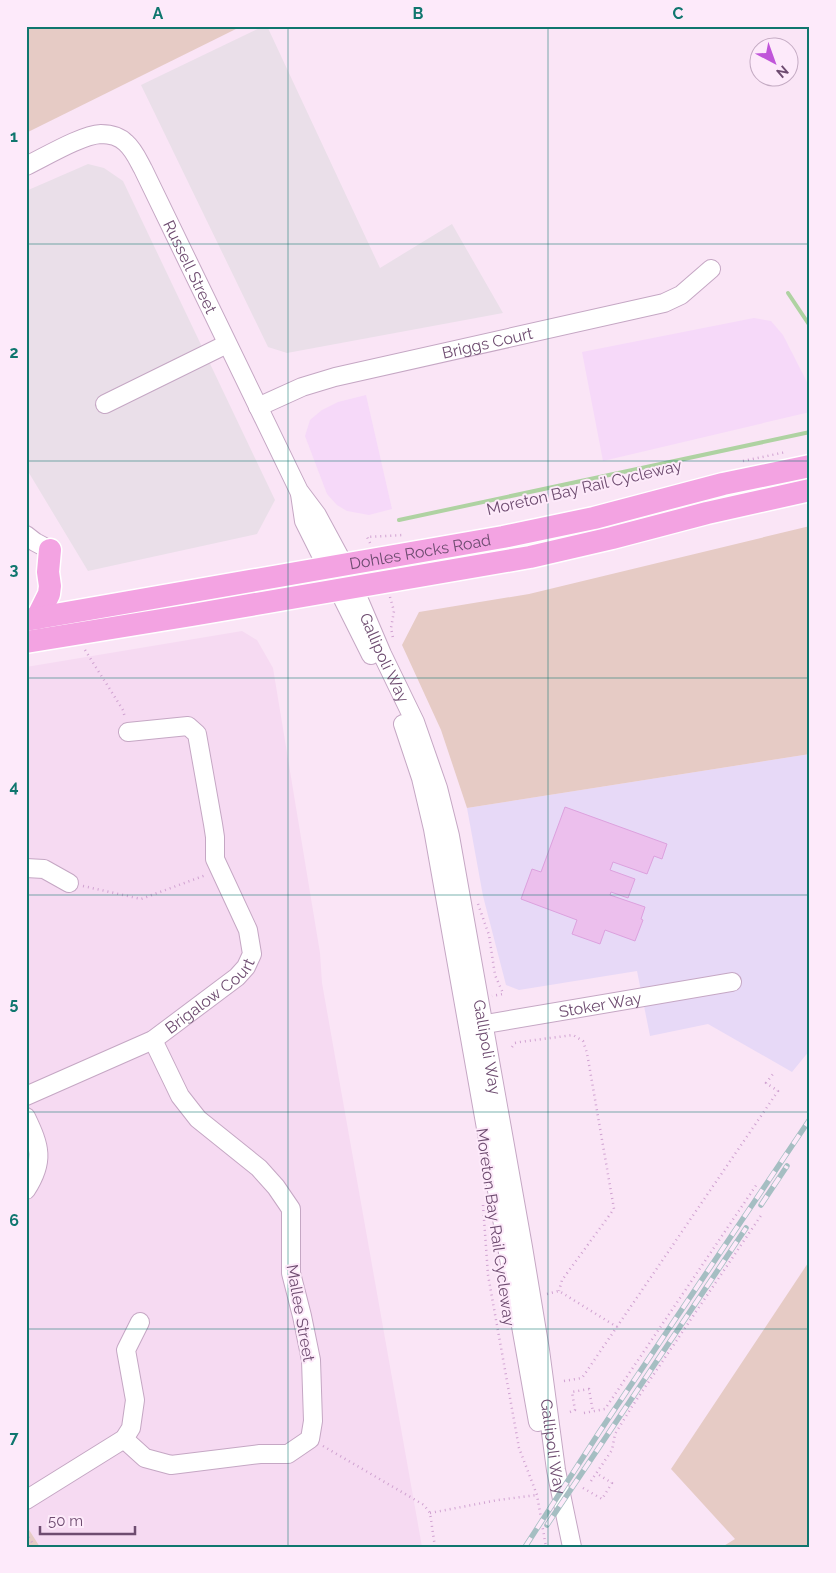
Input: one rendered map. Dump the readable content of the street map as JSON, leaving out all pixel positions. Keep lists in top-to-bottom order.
{
  "streets": {
    "main road": ["Dohles Rocks Road"],
    "street": [
      "Russell Street",
      "Briggs Court",
      "Gallipoli Way",
      "Brigalow Court",
      "Stoker Way",
      "Mallee Street"
    ],
    "path": ["Moreton Bay Rail Cycleway"]
  },
  "crossings": [
    ["Russell Street", "Briggs Court"],
    ["Russell Street", "Dohles Rocks Road"],
    ["Russell Street", "Gallipoli Way"],
    ["Dohles Rocks Road", "Gallipoli Way"],
    ["Gallipoli Way", "Stoker Way"],
    ["Brigalow Court", "Mallee Street"]
  ],
  "scale_bar": "50 m",
  "north": "bottom right",
  "grid": {
    "columns": ["A", "B", "C"],
    "rows": [
      "1",
      "2",
      "3",
      "4",
      "5",
      "6",
      "7"
    ]
  }
}
